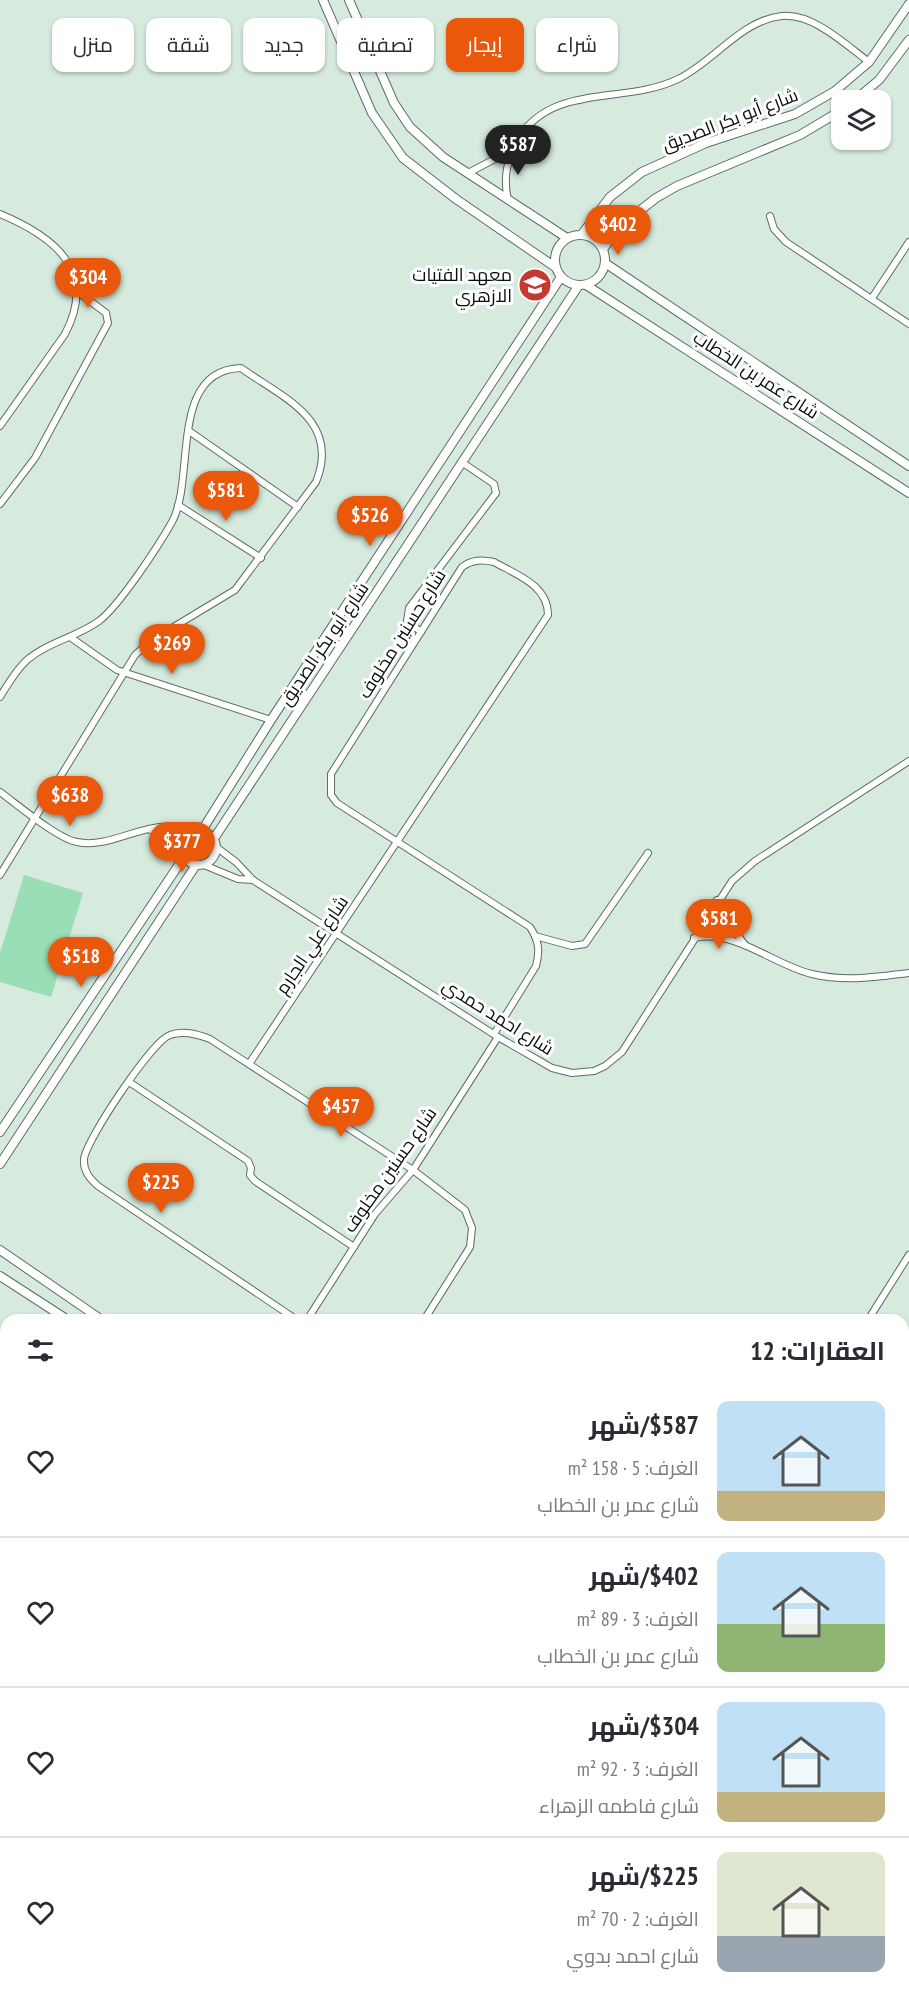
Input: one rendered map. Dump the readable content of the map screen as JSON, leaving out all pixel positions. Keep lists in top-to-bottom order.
{
  "streets": {
    "street": [
      "شارع أبو بكر الصديق",
      "شارع عمر بن الخطاب",
      "شارع حسنين مخلوف",
      "شارع علي الجارم",
      "شارع احمد حمدي"
    ]
  },
  "crossings": [
    ["شارع أبو بكر الصديق", "شارع عمر بن الخطاب"],
    ["شارع أبو بكر الصديق", "شارع احمد حمدي"],
    ["شارع حسنين مخلوف", "شارع علي الجارم"],
    ["شارع حسنين مخلوف", "شارع احمد حمدي"],
    ["شارع علي الجارم", "شارع احمد حمدي"]
  ],
  "places": {
    "school or university": ["معهد الفتيات الازهري"]
  },
  "page": {
    "chip": [
      "شراء",
      "إيجار",
      "تصفية",
      "جديد",
      "شقة",
      "منزل"
    ],
    "price": [
      "$587",
      "$402",
      "$304",
      "$581",
      "$526",
      "$269",
      "$638",
      "$377",
      "$581",
      "$518",
      "$457",
      "$225"
    ],
    "heading": "العقارات: 12",
    "list": [
      {
        "name": "$587/شهر",
        "note": "الغرف: 5 · 158 m² · شارع عمر بن الخطاب"
      },
      {
        "name": "$402/شهر",
        "note": "الغرف: 3 · 89 m² · شارع عمر بن الخطاب"
      },
      {
        "name": "$304/شهر",
        "note": "الغرف: 3 · 92 m² · شارع فاطمه الزهراء"
      },
      {
        "name": "$225/شهر",
        "note": "الغرف: 2 · 70 m² · شارع احمد بدوي"
      }
    ]
  }
}
